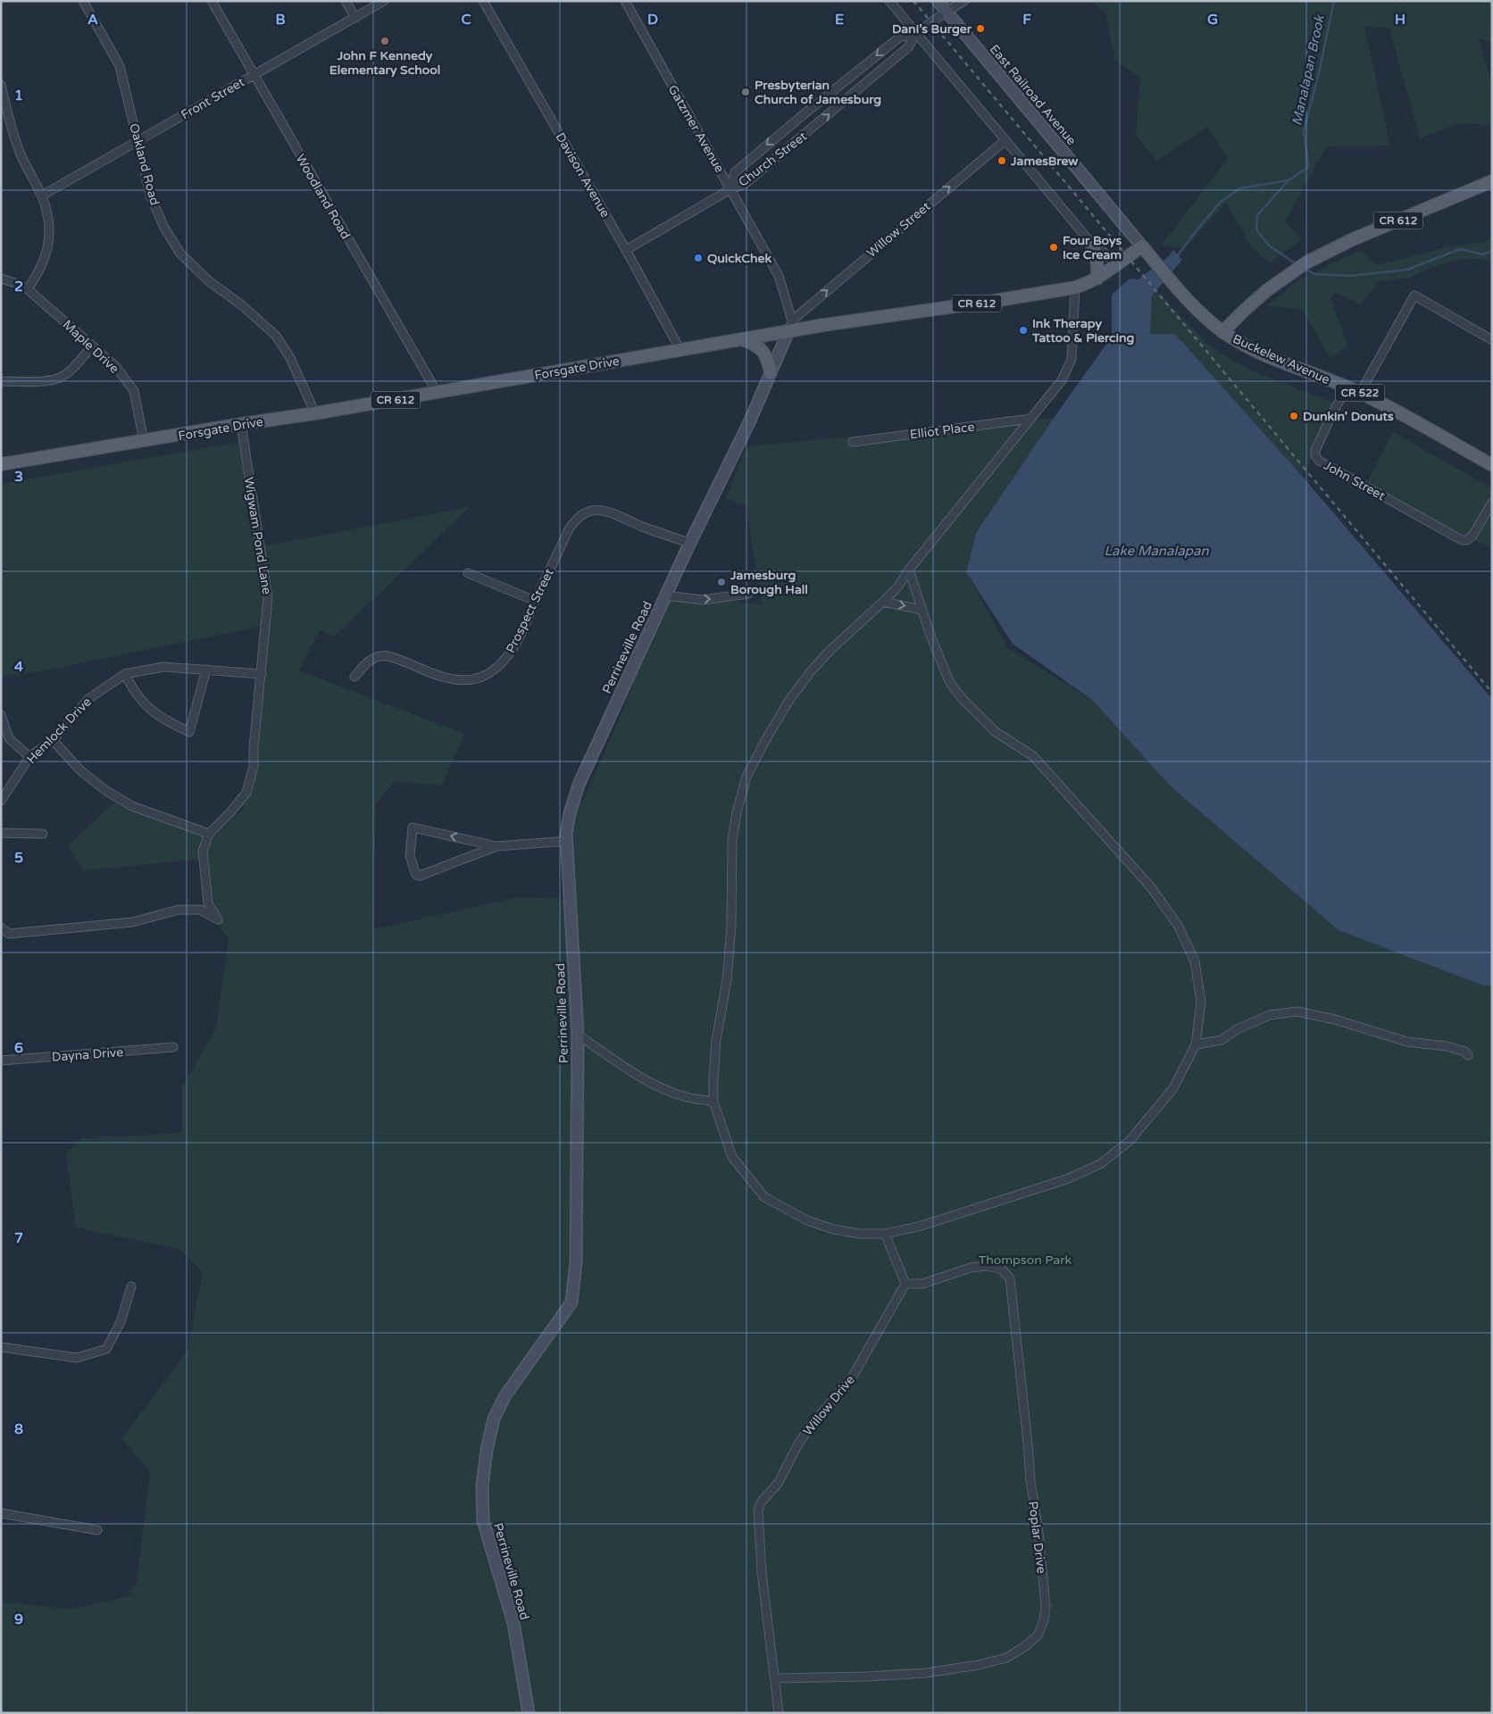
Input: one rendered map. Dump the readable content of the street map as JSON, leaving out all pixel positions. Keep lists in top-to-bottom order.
{
  "streets": {
    "main road": [
      "CR 612",
      "Buckelew Avenue",
      "Forsgate Drive",
      "CR 522"
    ],
    "street": [
      "East Railroad Avenue",
      "Front Street",
      "Gatzmer Avenue",
      "Church Street",
      "Oakland Road",
      "Davison Avenue",
      "Woodland Road",
      "Willow Street",
      "Maple Drive",
      "Elliot Place",
      "John Street",
      "Wigwam Pond Lane",
      "Prospect Street",
      "Perrineville Road",
      "Hemlock Drive",
      "Dayna Drive",
      "Willow Drive",
      "Poplar Drive"
    ]
  },
  "crossings": [
    ["East Railroad Avenue", "Church Street"],
    ["East Railroad Avenue", "Buckelew Avenue"],
    ["East Railroad Avenue", "Forsgate Drive"],
    ["Front Street", "Oakland Road"],
    ["Front Street", "Woodland Road"],
    ["Gatzmer Avenue", "Church Street"],
    ["Gatzmer Avenue", "Willow Street"],
    ["Gatzmer Avenue", "Forsgate Drive"],
    ["Gatzmer Avenue", "Perrineville Road"],
    ["Oakland Road", "Forsgate Drive"],
    ["Davison Avenue", "Forsgate Drive"],
    ["Woodland Road", "Forsgate Drive"],
    ["CR 612", "Buckelew Avenue"],
    ["Willow Street", "Forsgate Drive"],
    ["Willow Street", "Perrineville Road"],
    ["Maple Drive", "Forsgate Drive"],
    ["Buckelew Avenue", "Forsgate Drive"],
    ["Buckelew Avenue", "John Street"],
    ["Forsgate Drive", "Wigwam Pond Lane"],
    ["Forsgate Drive", "Perrineville Road"],
    ["Wigwam Pond Lane", "Hemlock Drive"],
    ["Prospect Street", "Perrineville Road"],
    ["Willow Drive", "Poplar Drive"]
  ],
  "one_way": ["Willow Street"],
  "water": ["Manalapan Brook", "Lake Manalapan"],
  "parks": ["Thompson Park"],
  "places": [
    "Dani’s Burger",
    "John F Kennedy Elementary School",
    "Presbyterian Church of Jamesburg",
    "JamesBrew",
    "Four Boys Ice Cream",
    "QuickChek",
    "Ink Therapy Tattoo & Piercing",
    "Dunkin' Donuts",
    "Jamesburg Borough Hall"
  ],
  "grid": {
    "columns": [
      "A",
      "B",
      "C",
      "D",
      "E",
      "F",
      "G",
      "H"
    ],
    "rows": [
      "1",
      "2",
      "3",
      "4",
      "5",
      "6",
      "7",
      "8",
      "9"
    ]
  }
}
